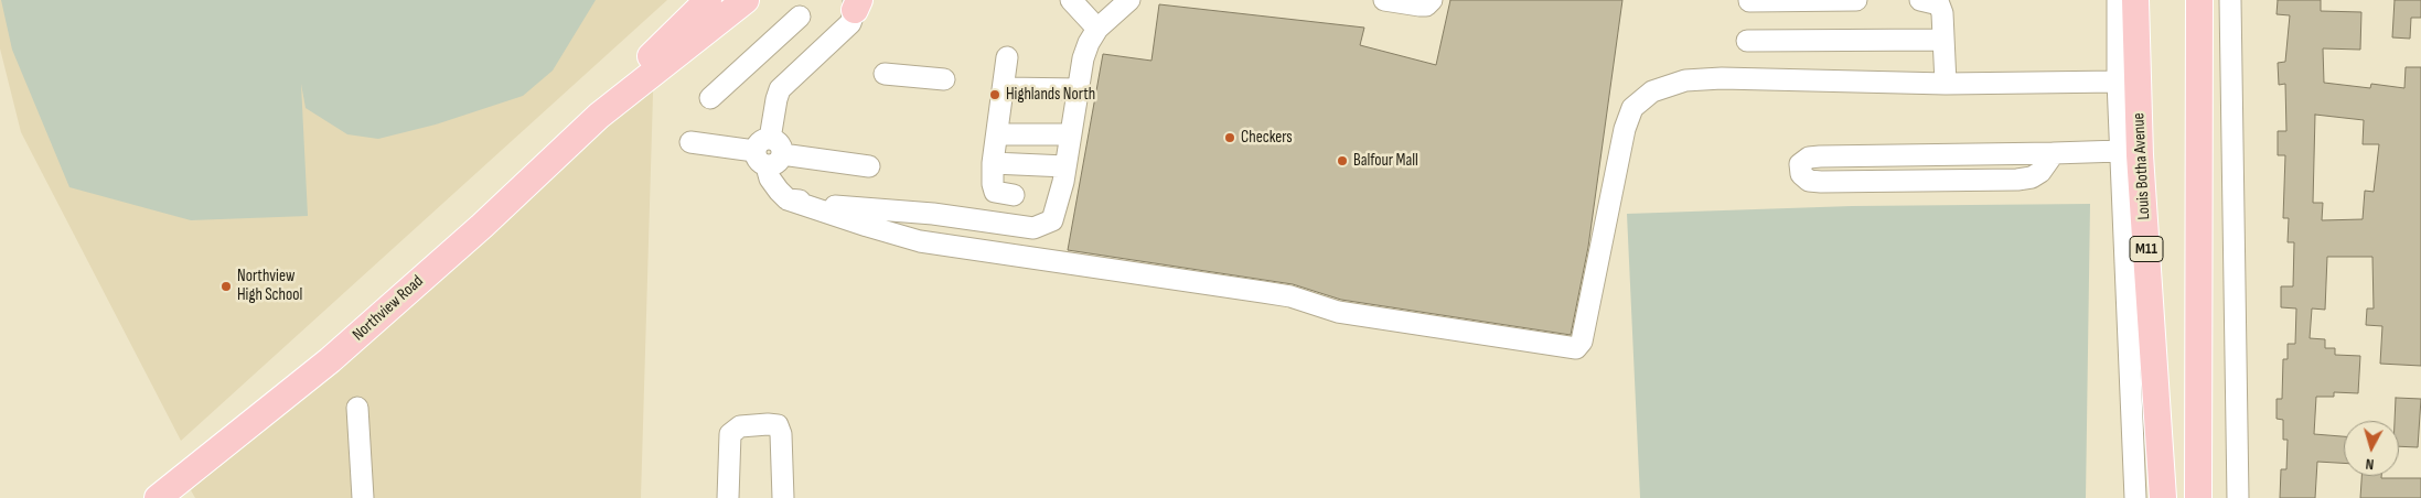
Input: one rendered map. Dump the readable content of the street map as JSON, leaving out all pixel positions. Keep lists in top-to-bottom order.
{
  "streets": {
    "main road": ["Louis Botha Avenue", "M11", "Northview Road"]
  },
  "places": [
    "Highlands North",
    "Checkers",
    "Balfour Mall",
    "Northview High School"
  ],
  "north": "bottom"
}
